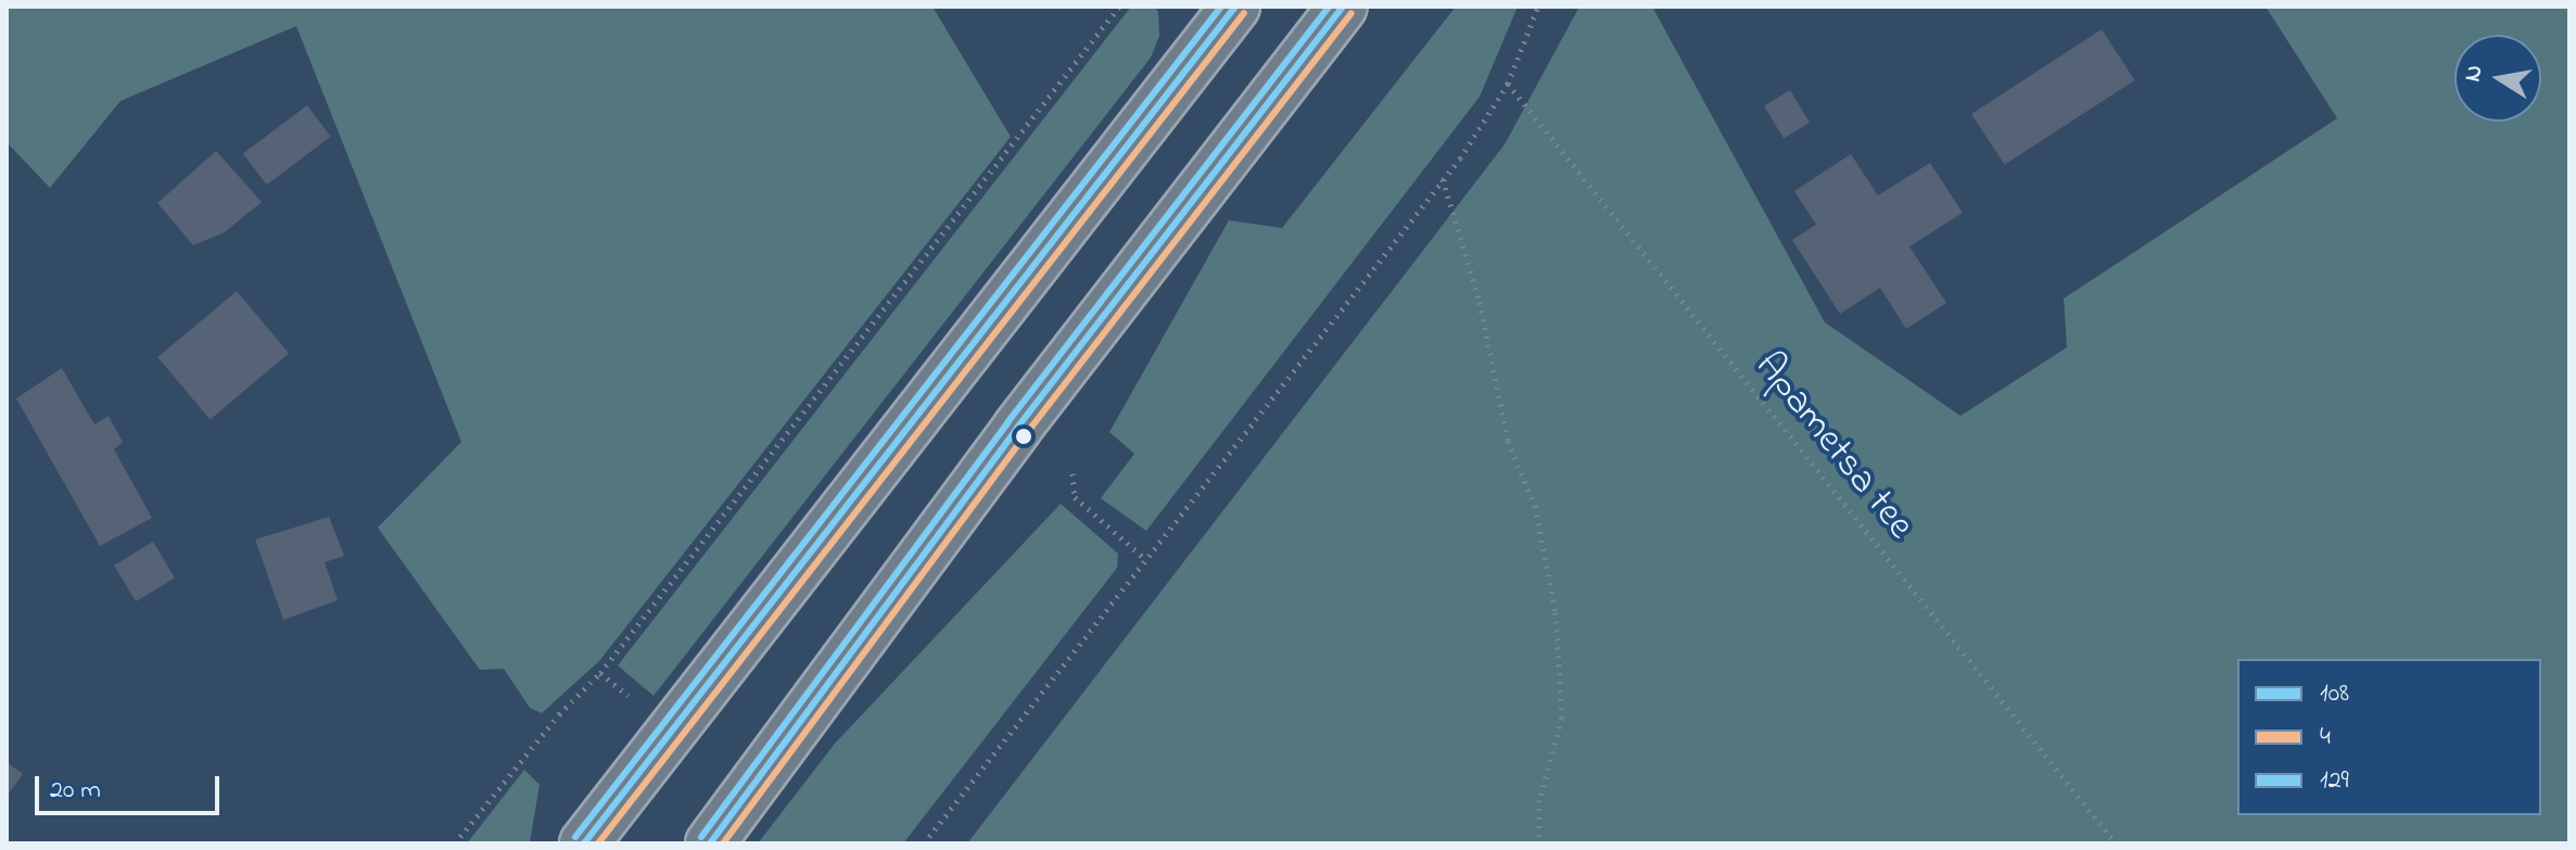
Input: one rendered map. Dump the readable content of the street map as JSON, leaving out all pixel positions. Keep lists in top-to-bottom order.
{
  "streets": {
    "path": ["Apametsa tee"]
  },
  "lines": ["transit line 108", "transit line 129", "transit line 4"],
  "legend": ["108", "4", "129"],
  "scale_bar": "20 m",
  "north": "left"
}
